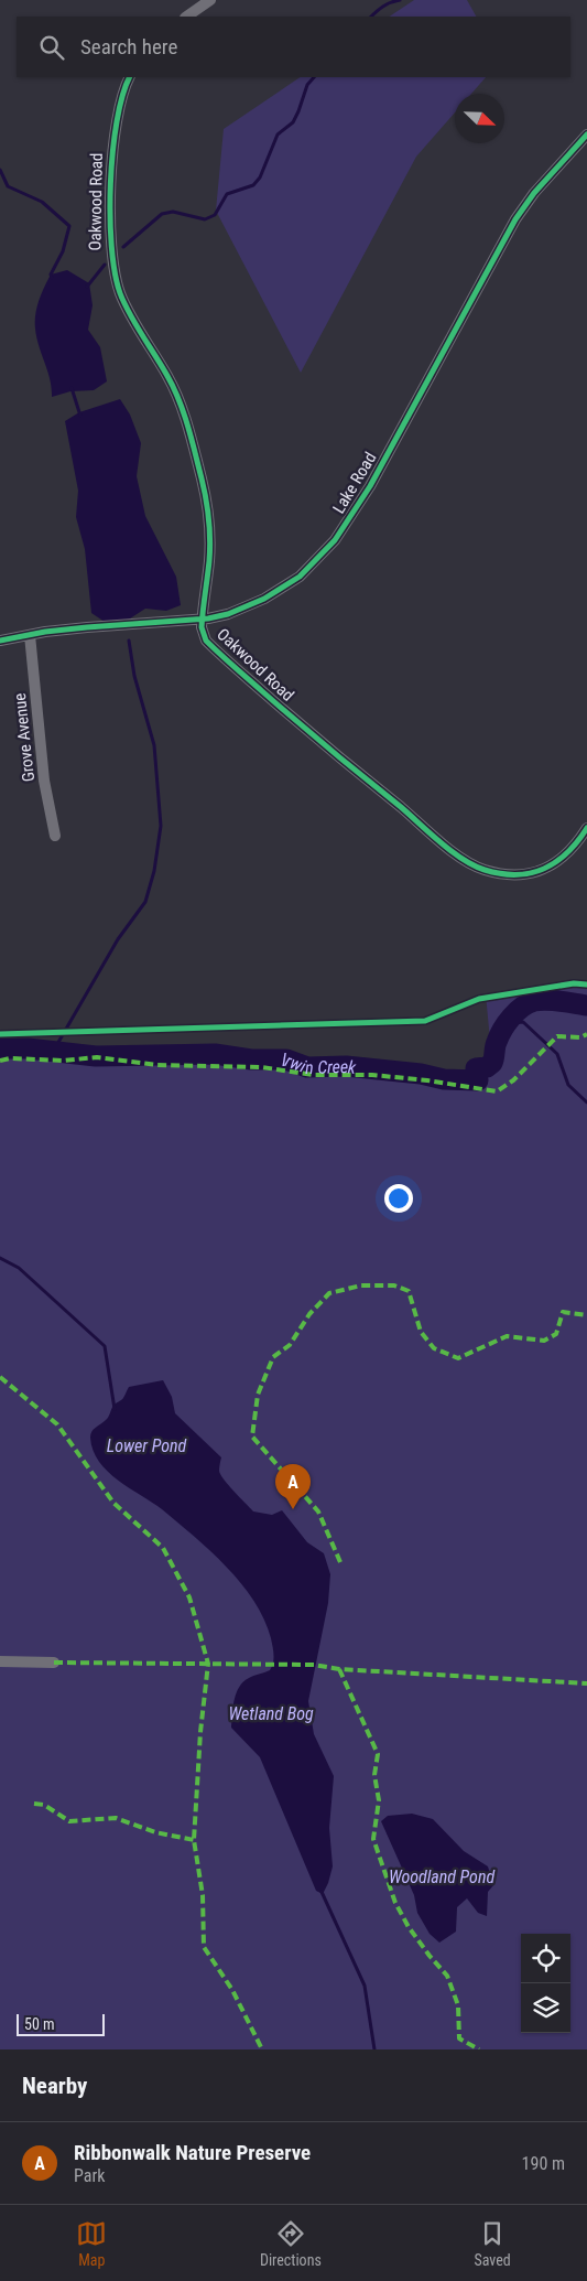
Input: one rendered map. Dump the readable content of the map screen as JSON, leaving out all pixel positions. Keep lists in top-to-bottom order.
{
  "streets": {
    "street": ["Oakwood Road", "Lake Road", "Grove Avenue"]
  },
  "crossings": [
    ["Oakwood Road", "Lake Road"],
    ["Lake Road", "Grove Avenue"]
  ],
  "water": [
    "Irwin Creek",
    "Lower Pond",
    "Wetland Bog",
    "Woodland Pond"
  ],
  "scale_bar": "50 m",
  "north": "bottom right",
  "page": {
    "search": "Search here",
    "pins": "A",
    "scale": "50 m",
    "heading": "Nearby",
    "list": [
      {
        "mark": "A",
        "name": "Ribbonwalk Nature Preserve",
        "note": "Park",
        "value": "190 m"
      }
    ],
    "nav": ["Map", "Directions", "Saved"]
  }
}
